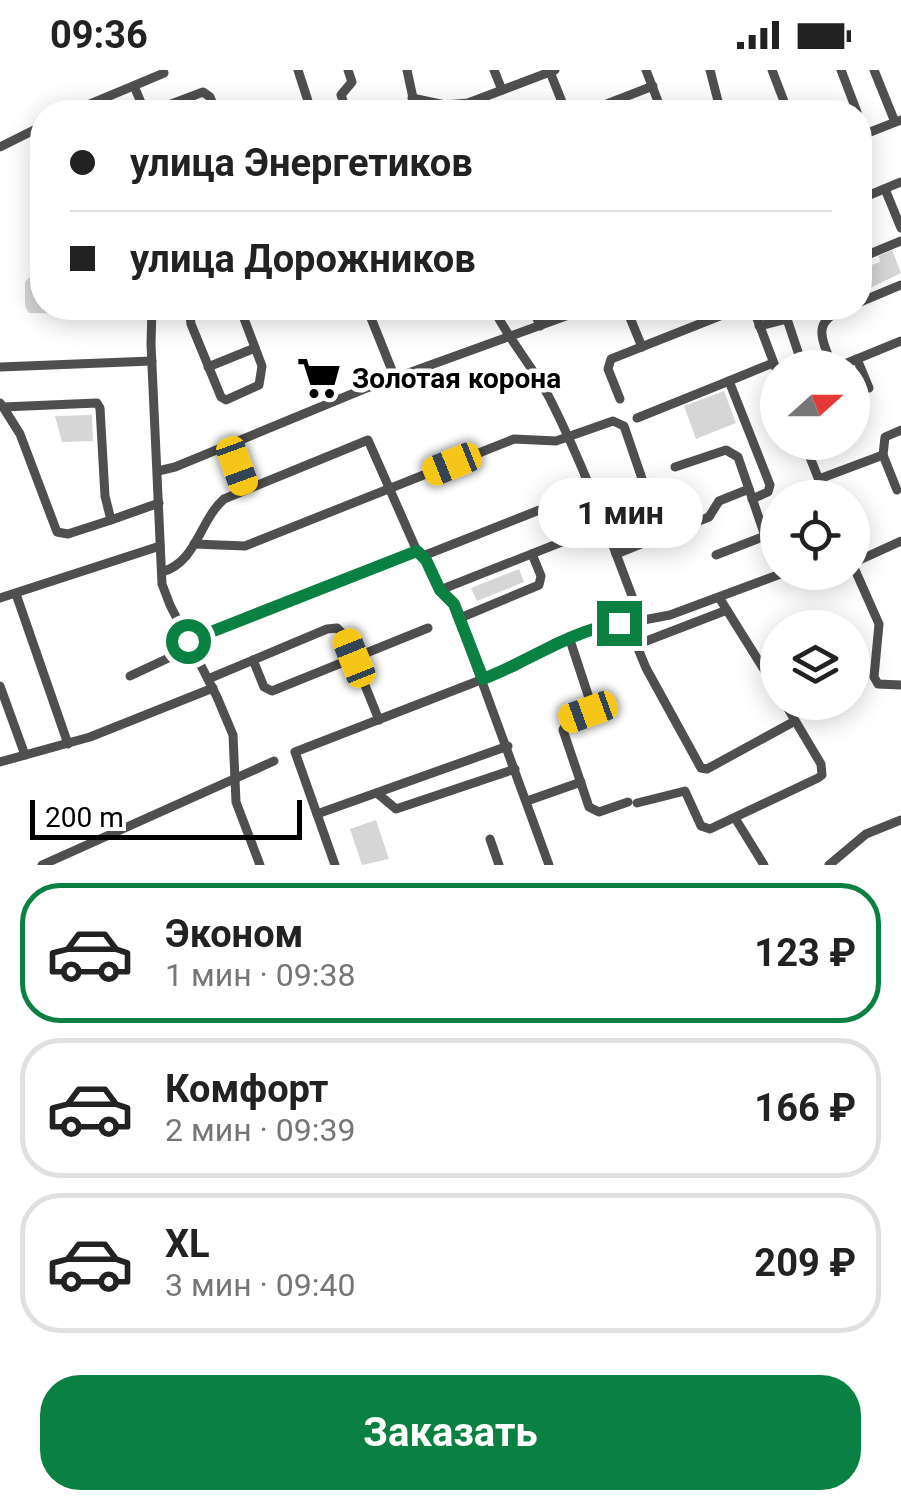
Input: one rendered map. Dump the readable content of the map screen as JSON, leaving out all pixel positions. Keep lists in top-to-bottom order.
{
  "places": {
    "supermarket": ["Золотая корона"]
  },
  "scale_bar": "200 m",
  "north": "right",
  "page": {
    "status": "09:36",
    "banner": ["улица Энергетиков", "улица Дорожников"],
    "bubble": "1 мин",
    "scale": "200 m",
    "list": [
      {
        "name": "Эконом",
        "note": "1 мин · 09:38",
        "value": "123 ₽"
      },
      {
        "name": "Комфорт",
        "note": "2 мин · 09:39",
        "value": "166 ₽"
      },
      {
        "name": "XL",
        "note": "3 мин · 09:40",
        "value": "209 ₽"
      }
    ],
    "buttons": "Заказать"
  }
}
